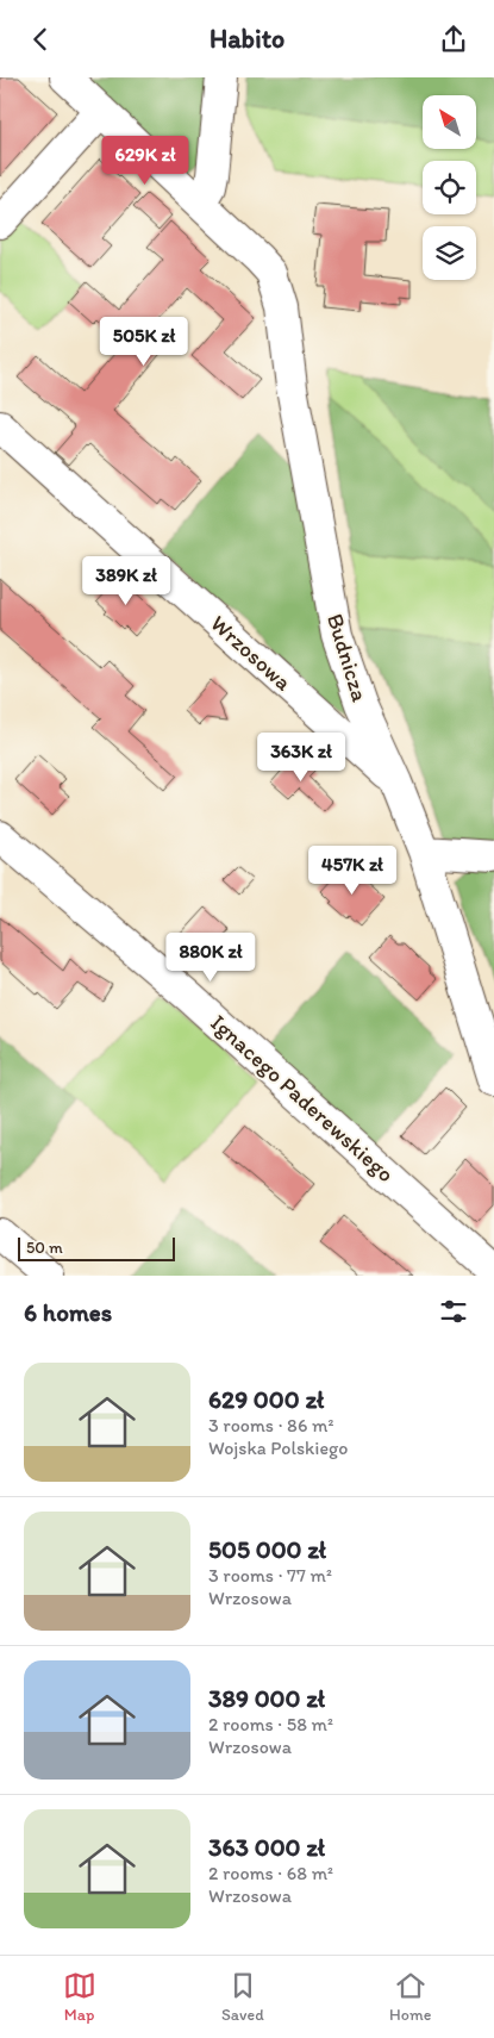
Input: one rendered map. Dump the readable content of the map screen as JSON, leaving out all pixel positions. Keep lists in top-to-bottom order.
{
  "streets": {
    "street": ["Wrzosowa", "Budnicza", "Ignacego Paderewskiego"]
  },
  "crossings": [
    ["Wrzosowa", "Budnicza"]
  ],
  "scale_bar": "50 m",
  "north": "top left",
  "page": {
    "header": "Habito",
    "price": [
      "629K zł",
      "505K zł",
      "389K zł",
      "363K zł",
      "457K zł",
      "880K zł"
    ],
    "scale": "50 m",
    "heading": "6 homes",
    "list": [
      {
        "name": "629 000 zł",
        "note": "3 rooms · 86 m² · Wojska Polskiego"
      },
      {
        "name": "505 000 zł",
        "note": "3 rooms · 77 m² · Wrzosowa"
      },
      {
        "name": "389 000 zł",
        "note": "2 rooms · 58 m² · Wrzosowa"
      },
      {
        "name": "363 000 zł",
        "note": "2 rooms · 68 m² · Wrzosowa"
      }
    ],
    "tabs": ["Map", "Saved", "Home"]
  }
}
